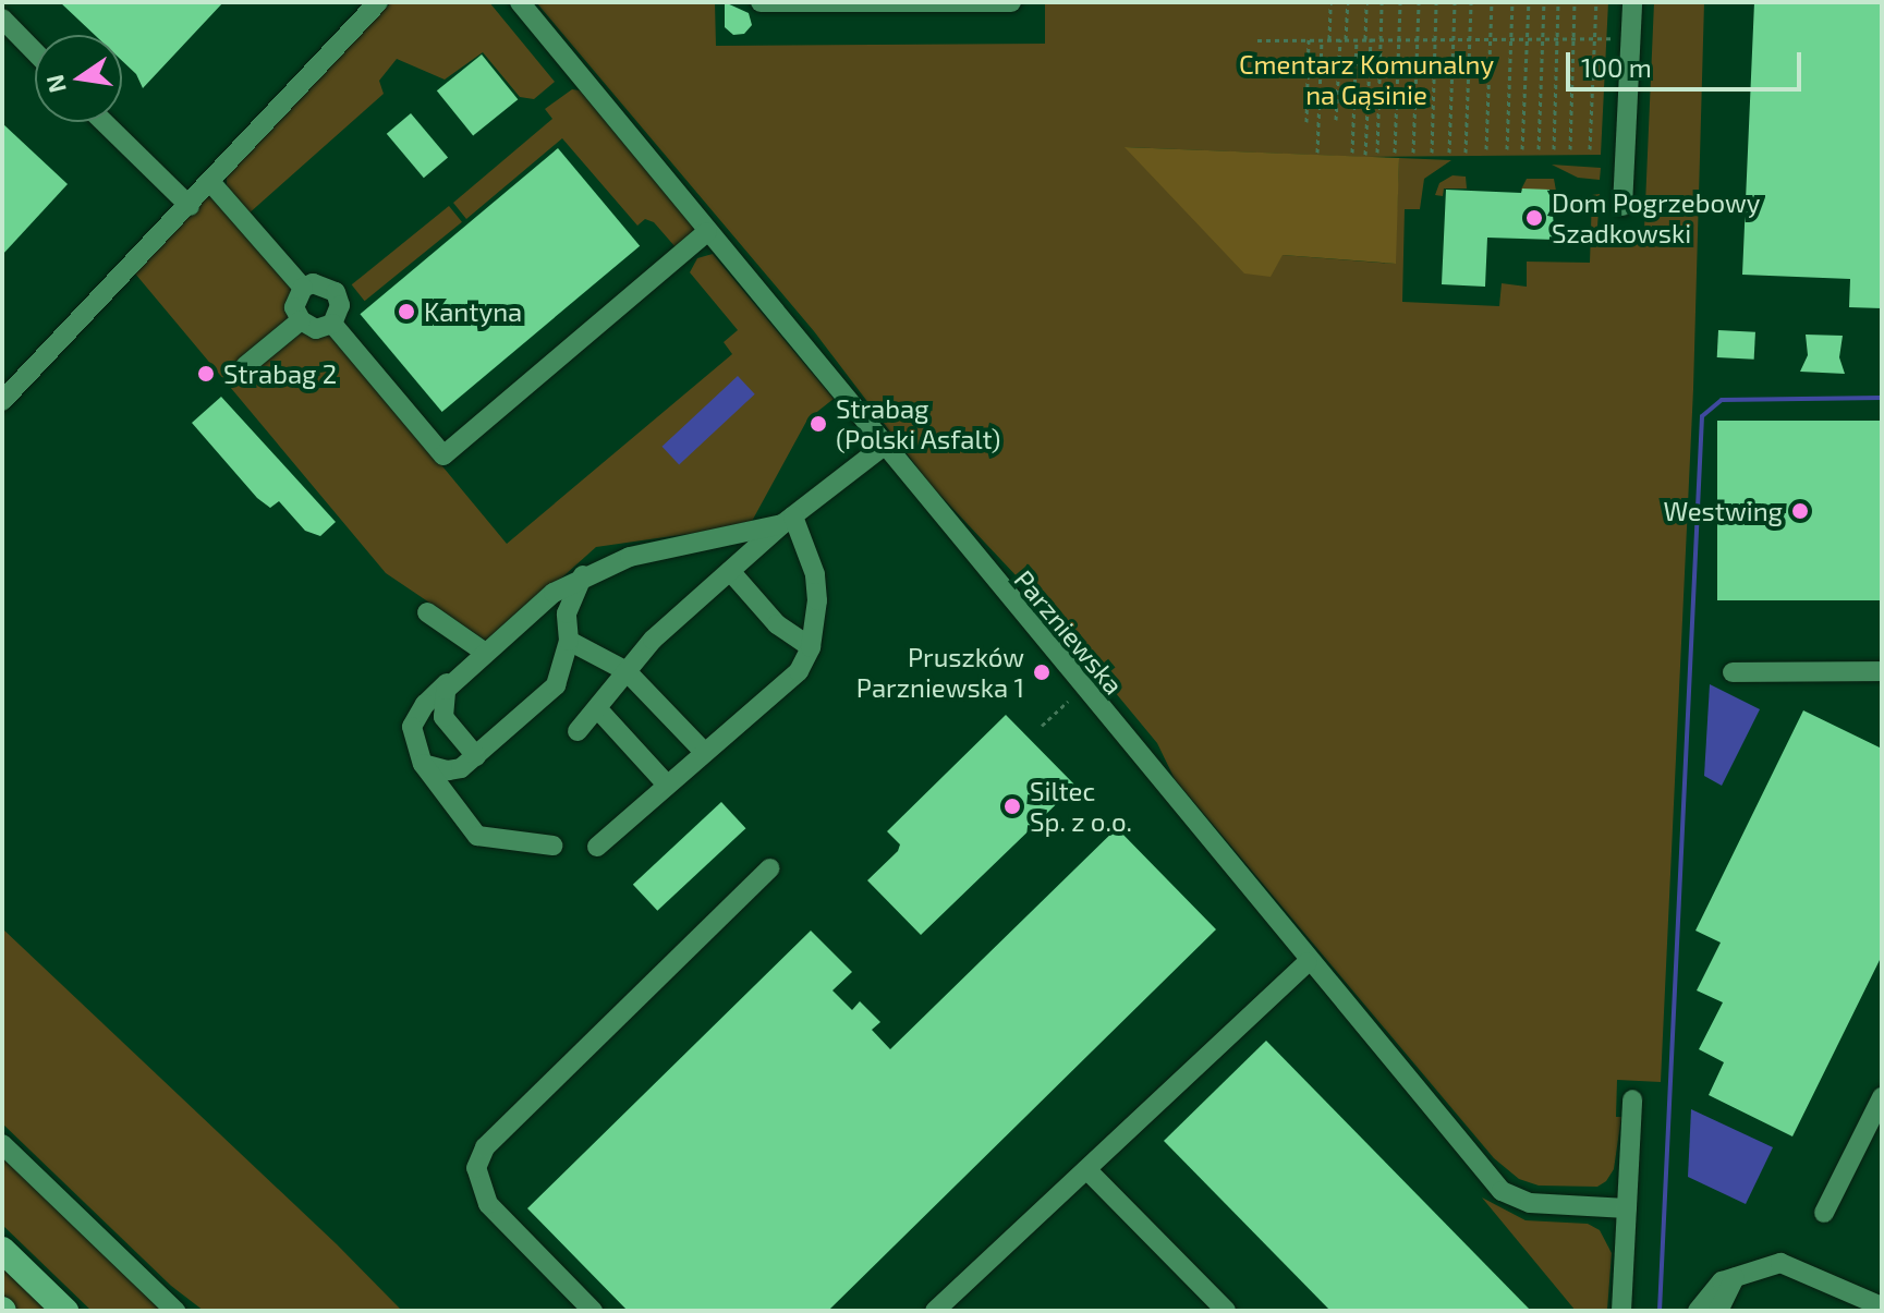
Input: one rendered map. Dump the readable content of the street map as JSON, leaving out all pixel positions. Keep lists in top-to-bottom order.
{
  "streets": {
    "street": ["Parzniewska"]
  },
  "parks": ["Cmentarz Komunalny na Gąsinie"],
  "places": [
    "Dom Pogrzebowy Szadkowski",
    "Kantyna",
    "Strabag 2",
    "Strabag (Polski Asfalt)",
    "Westwing",
    "Pruszków Parzniewska 1",
    "Siltec Sp. z o.o."
  ],
  "scale_bar": "100 m",
  "north": "left"
}
